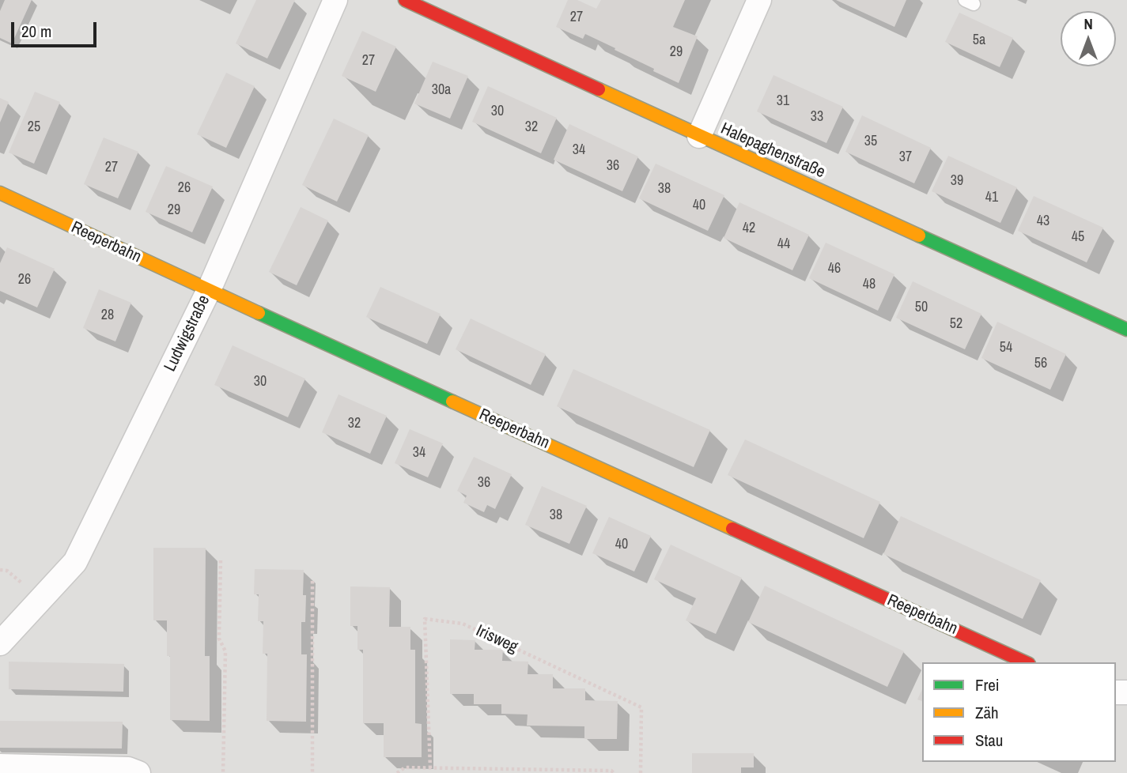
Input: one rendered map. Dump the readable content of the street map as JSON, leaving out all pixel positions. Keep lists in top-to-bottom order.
{
  "streets": {
    "street": ["Halepaghenstraße", "Reeperbahn", "Ludwigstraße"],
    "path": ["Irisweg"]
  },
  "crossings": [
    ["Reeperbahn", "Ludwigstraße"]
  ],
  "house_numbers": [
    "27",
    "5a",
    "29",
    "27",
    "30a",
    "31",
    "30",
    "33",
    "25",
    "32",
    "35",
    "34",
    "37",
    "36",
    "27",
    "39",
    "26",
    "38",
    "41",
    "40",
    "29",
    "43",
    "42",
    "45",
    "44",
    "46",
    "26",
    "48",
    "50",
    "28",
    "52",
    "54",
    "56",
    "30",
    "32",
    "34",
    "36",
    "38",
    "40"
  ],
  "legend": ["Frei", "Zäh", "Stau"],
  "scale_bar": "20 m",
  "north": "top"
}
